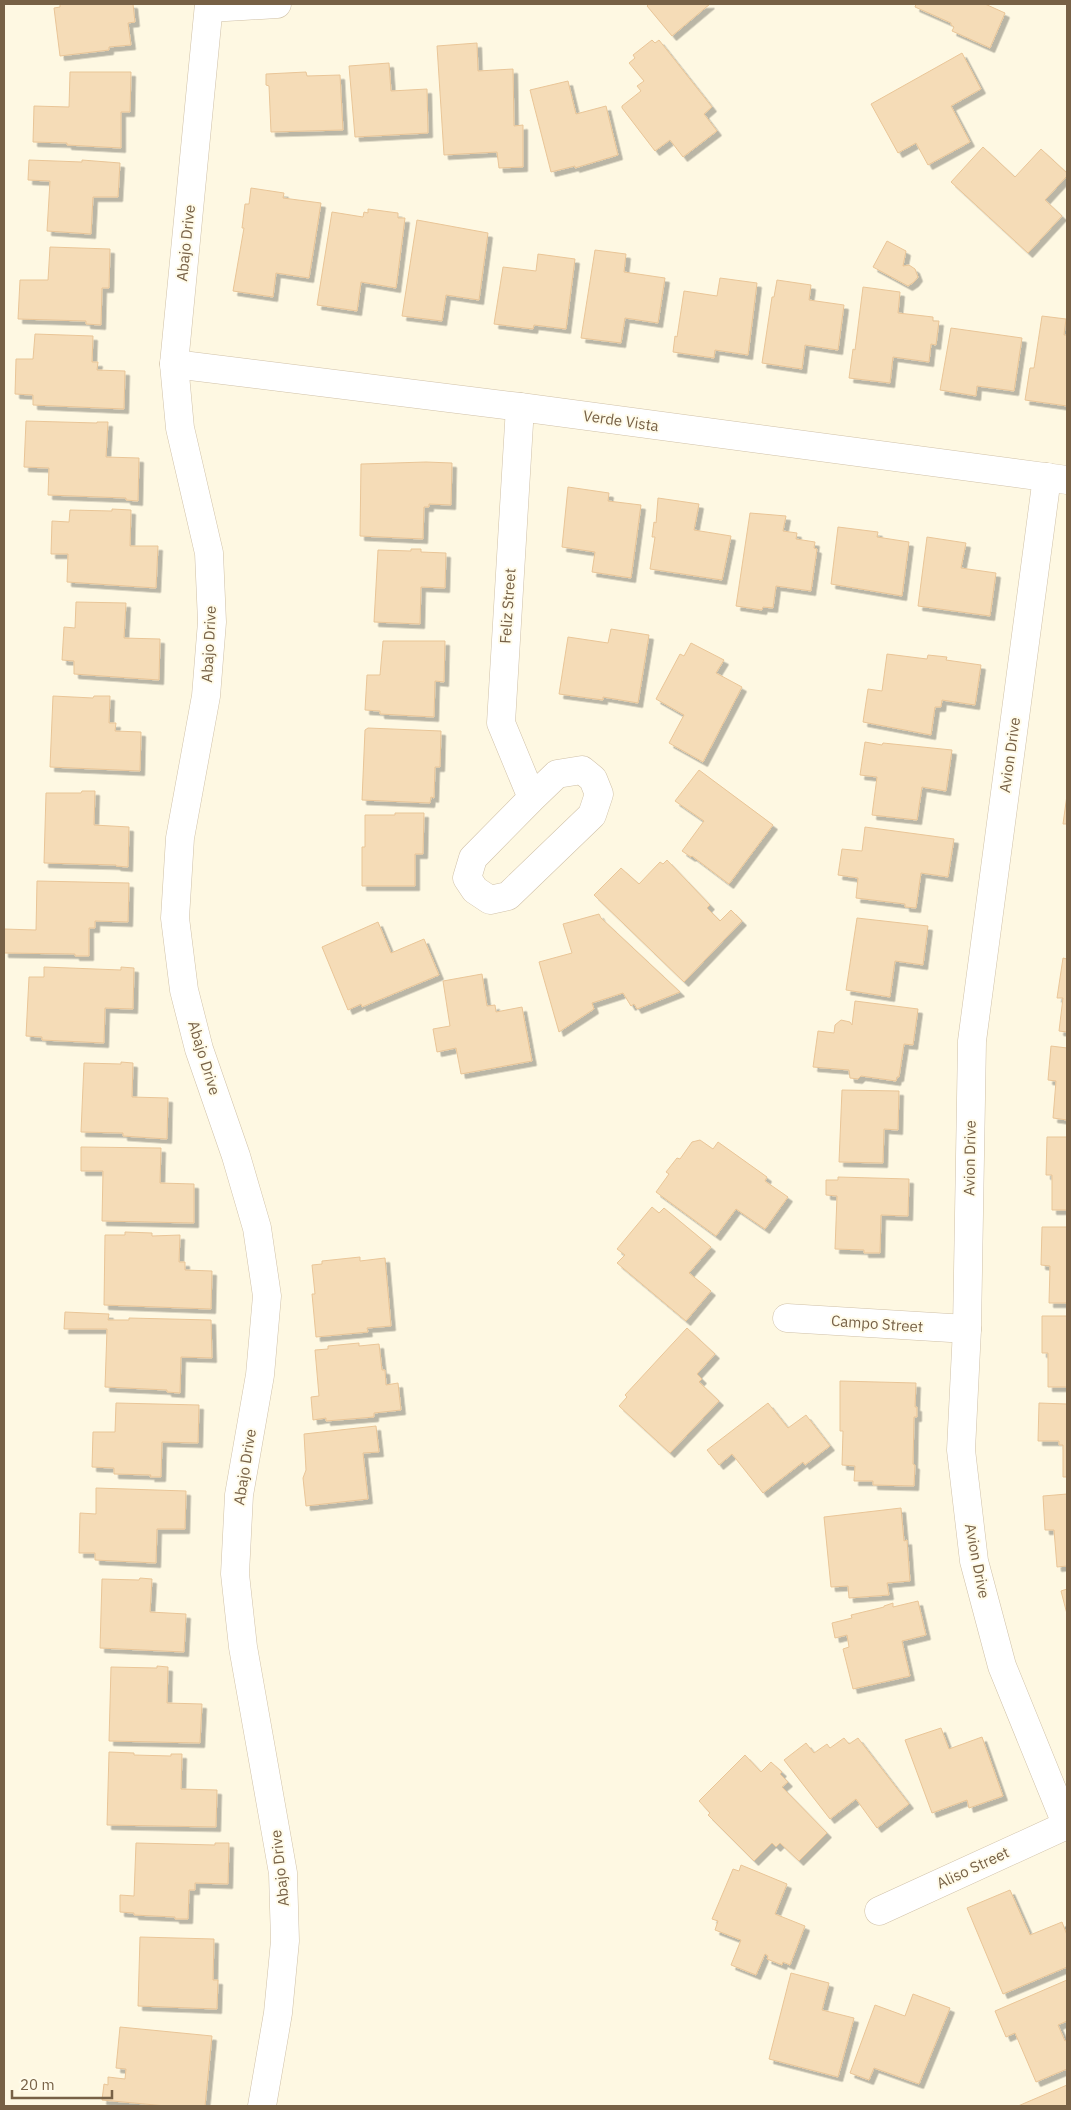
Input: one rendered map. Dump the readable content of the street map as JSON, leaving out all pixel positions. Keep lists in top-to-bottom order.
{
  "streets": {
    "street": [
      "Abajo Drive",
      "Verde Vista",
      "Feliz Street",
      "Avion Drive",
      "Campo Street",
      "Aliso Street"
    ]
  },
  "crossings": [
    ["Abajo Drive", "Verde Vista"],
    ["Verde Vista", "Feliz Street"],
    ["Verde Vista", "Avion Drive"],
    ["Avion Drive", "Campo Street"],
    ["Avion Drive", "Aliso Street"]
  ],
  "scale_bar": "20 m"
}
